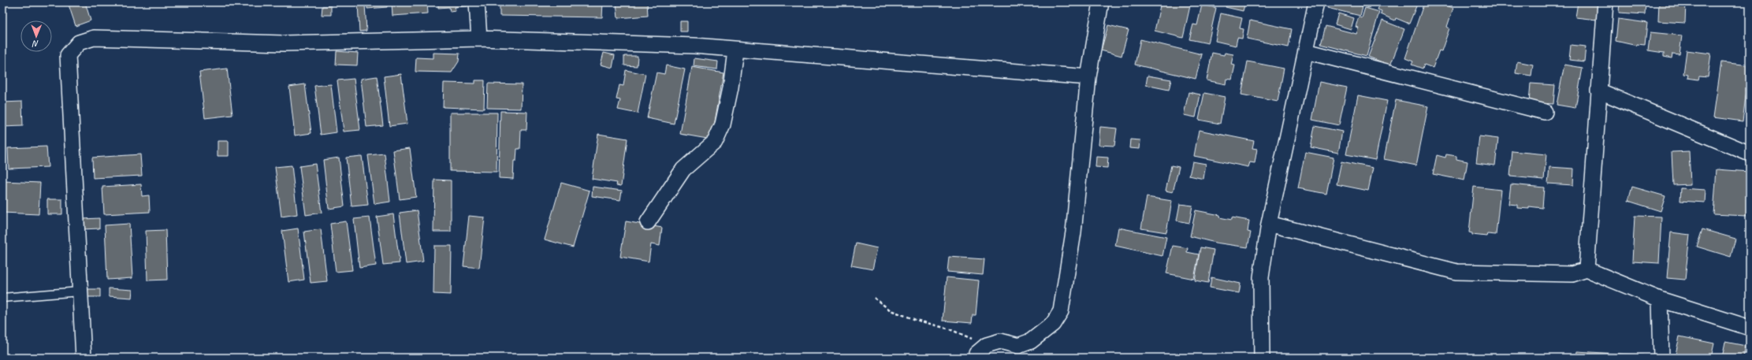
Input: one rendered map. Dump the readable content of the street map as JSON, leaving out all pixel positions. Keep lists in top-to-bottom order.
{
  "north": "bottom"
}
